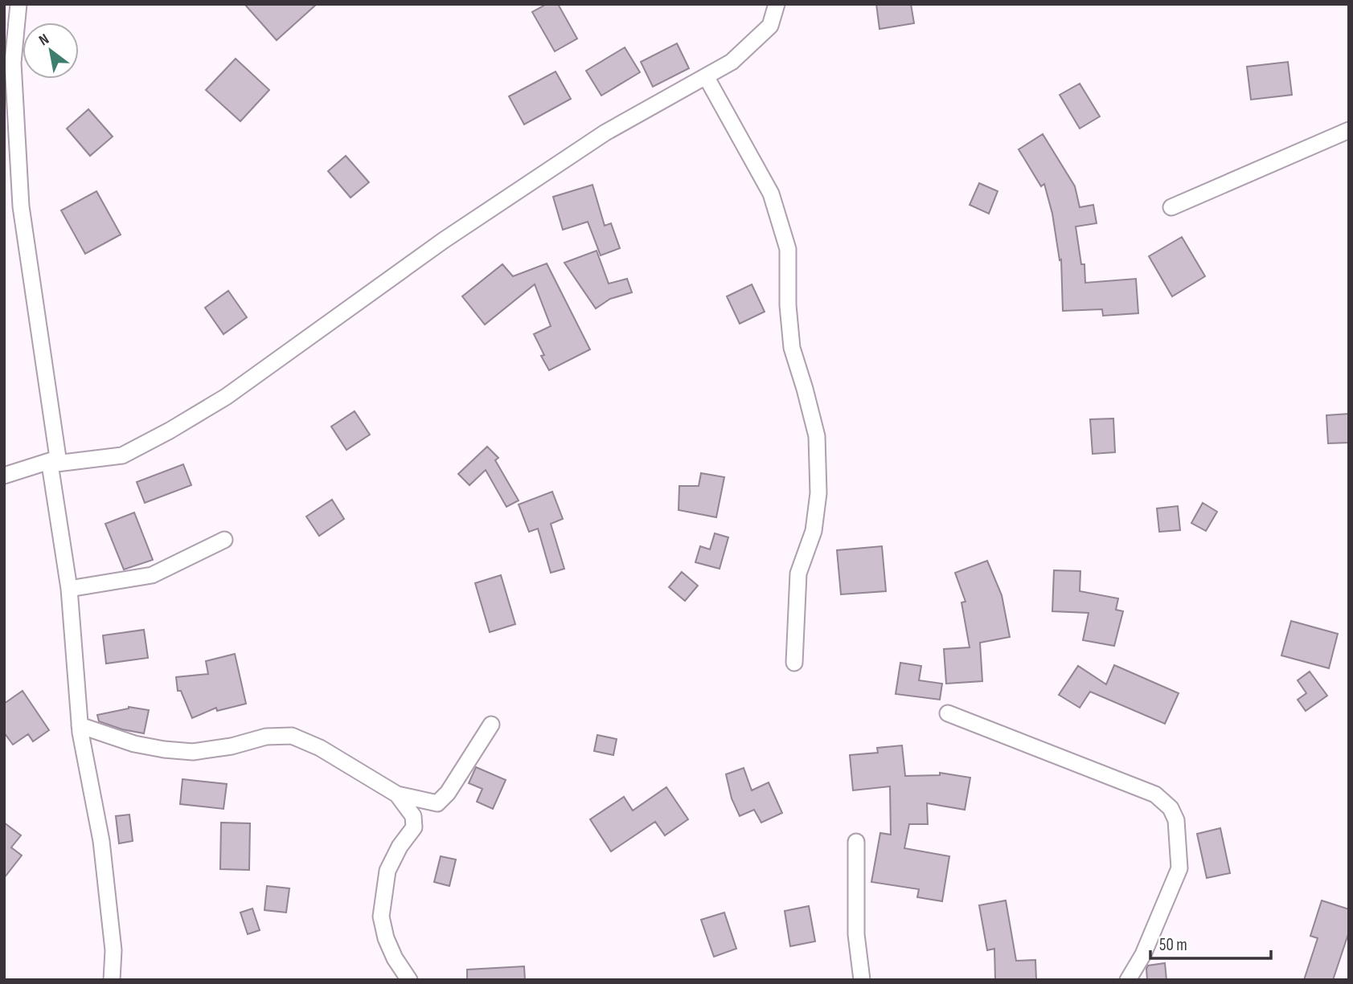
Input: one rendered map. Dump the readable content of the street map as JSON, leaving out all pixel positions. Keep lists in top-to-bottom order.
{
  "scale_bar": "50 m",
  "north": "top left"
}
